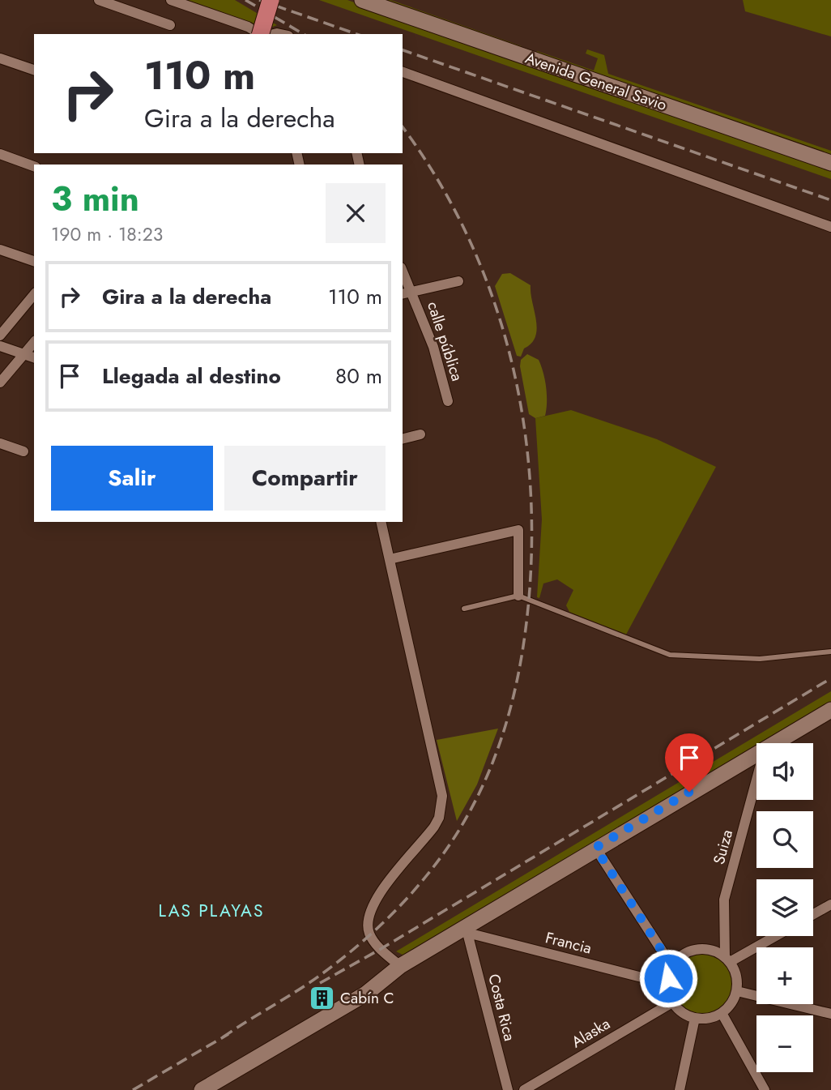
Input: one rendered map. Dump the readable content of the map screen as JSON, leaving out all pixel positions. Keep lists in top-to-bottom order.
{
  "streets": {
    "main road": ["Avenida General Savio"],
    "street": [
      "calle pública",
      "Suiza",
      "Francia",
      "Costa Rica",
      "Alaska"
    ]
  },
  "crossings": [
    ["Suiza", "Francia"],
    ["Suiza", "Alaska"],
    ["Francia", "Costa Rica"],
    ["Francia", "Alaska"]
  ],
  "districts": ["LAS PLAYAS"],
  "places": {
    "building": ["Cabín C"]
  },
  "page": {
    "turn": ["110 m", "Gira a la derecha"],
    "heading": ["3 min", "190 m · 18:23"],
    "list": [
      {
        "name": "Gira a la derecha",
        "value": "110 m"
      },
      {
        "name": "Llegada al destino",
        "value": "80 m"
      }
    ],
    "buttons": ["Salir", "Compartir"],
    "map_buttons": ["+", "−"]
  }
}
